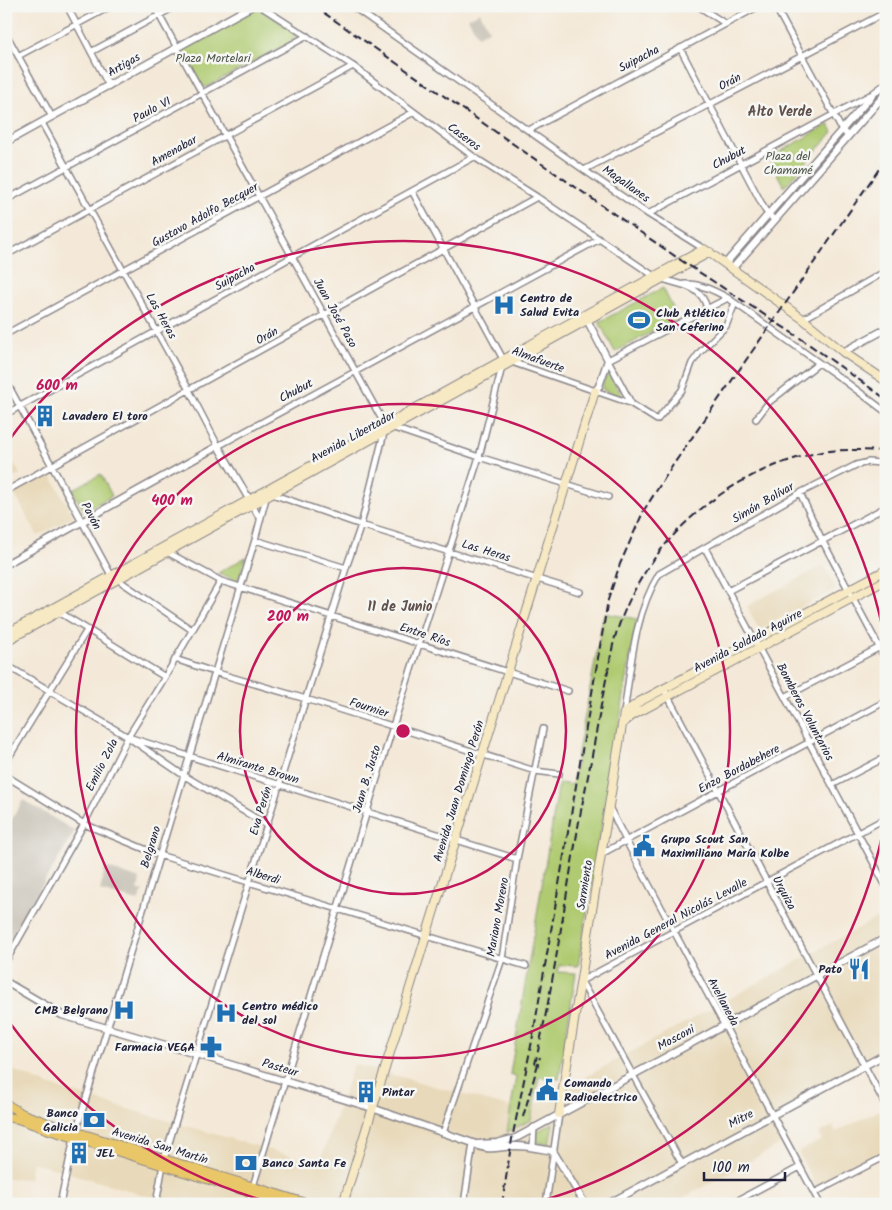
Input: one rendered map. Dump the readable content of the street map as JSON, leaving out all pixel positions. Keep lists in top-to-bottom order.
{
  "streets": {
    "main road": [
      "Magallanes",
      "Avenida Libertador",
      "Avenida Soldado Aguirre",
      "Avenida Juan Domingo Perón",
      "Sarmiento",
      "Avenida San Martín"
    ],
    "street": [
      "Suipacha",
      "Artigas",
      "Orán",
      "Paulo VI",
      "Caseros",
      "Amenabar",
      "Chubut",
      "Gustavo Adolfo Becquer",
      "Juan José Paso",
      "Las Heras",
      "Almafuerte",
      "Simón Bolívar",
      "Pavón",
      "Entre Ríos",
      "Fournier",
      "Bomberos Voluntarios",
      "Emilio Zola",
      "Almirante Brown",
      "Enzo Bordabehere",
      "Juan B. Justo",
      "Eva Perón",
      "Belgrano",
      "Alberdi",
      "Urquiza",
      "Mariano Moreno",
      "Avenida General Nicolás Levalle",
      "Avellaneda",
      "Mosconi",
      "Pasteur",
      "Mitre"
    ]
  },
  "crossings": [
    ["Suipacha", "Caseros"],
    ["Suipacha", "Magallanes"],
    ["Suipacha", "Juan José Paso"],
    ["Suipacha", "Las Heras"],
    ["Suipacha", "Almafuerte"],
    ["Suipacha", "Pavón"],
    ["Artigas", "Juan José Paso"],
    ["Artigas", "Las Heras"],
    ["Orán", "Caseros"],
    ["Orán", "Magallanes"],
    ["Orán", "Juan José Paso"],
    ["Orán", "Las Heras"],
    ["Orán", "Almafuerte"],
    ["Orán", "Pavón"],
    ["Paulo VI", "Caseros"],
    ["Paulo VI", "Juan José Paso"],
    ["Paulo VI", "Las Heras"],
    ["Caseros", "Amenabar"],
    ["Caseros", "Chubut"],
    ["Caseros", "Gustavo Adolfo Becquer"],
    ["Caseros", "Avenida Libertador"],
    ["Amenabar", "Juan José Paso"],
    ["Amenabar", "Las Heras"],
    ["Chubut", "Magallanes"],
    ["Chubut", "Juan José Paso"],
    ["Chubut", "Las Heras"],
    ["Chubut", "Almafuerte"],
    ["Chubut", "Pavón"],
    ["Magallanes", "Avenida Libertador"],
    ["Gustavo Adolfo Becquer", "Juan José Paso"],
    ["Gustavo Adolfo Becquer", "Las Heras"],
    ["Juan José Paso", "Avenida Libertador"],
    ["Juan José Paso", "Eva Perón"],
    ["Las Heras", "Avenida Libertador"],
    ["Las Heras", "Juan B. Justo"],
    ["Las Heras", "Avenida Juan Domingo Perón"],
    ["Las Heras", "Eva Perón"],
    ["Las Heras", "Belgrano"],
    ["Almafuerte", "Avenida Libertador"],
    ["Almafuerte", "Juan B. Justo"],
    ["Almafuerte", "Avenida Juan Domingo Perón"],
    ["Avenida Libertador", "Pavón"],
    ["Avenida Libertador", "Entre Ríos"],
    ["Avenida Libertador", "Juan B. Justo"],
    ["Avenida Libertador", "Eva Perón"],
    ["Avenida Libertador", "Belgrano"],
    ["Simón Bolívar", "Bomberos Voluntarios"],
    ["Simón Bolívar", "Sarmiento"],
    ["Pavón", "Emilio Zola"],
    ["Entre Ríos", "Emilio Zola"],
    ["Entre Ríos", "Juan B. Justo"],
    ["Entre Ríos", "Avenida Juan Domingo Perón"],
    ["Entre Ríos", "Eva Perón"],
    ["Entre Ríos", "Belgrano"],
    ["Avenida Soldado Aguirre", "Bomberos Voluntarios"],
    ["Avenida Soldado Aguirre", "Sarmiento"],
    ["Avenida Soldado Aguirre", "Urquiza"],
    ["Fournier", "Emilio Zola"],
    ["Fournier", "Juan B. Justo"],
    ["Fournier", "Avenida Juan Domingo Perón"],
    ["Fournier", "Eva Perón"],
    ["Fournier", "Belgrano"],
    ["Fournier", "Mariano Moreno"],
    ["Bomberos Voluntarios", "Enzo Bordabehere"],
    ["Bomberos Voluntarios", "Avenida General Nicolás Levalle"],
    ["Emilio Zola", "Almirante Brown"],
    ["Emilio Zola", "Alberdi"],
    ["Almirante Brown", "Juan B. Justo"],
    ["Almirante Brown", "Avenida Juan Domingo Perón"],
    ["Almirante Brown", "Eva Perón"],
    ["Almirante Brown", "Belgrano"],
    ["Almirante Brown", "Mariano Moreno"],
    ["Enzo Bordabehere", "Sarmiento"],
    ["Enzo Bordabehere", "Urquiza"],
    ["Enzo Bordabehere", "Avellaneda"],
    ["Juan B. Justo", "Alberdi"],
    ["Juan B. Justo", "Pasteur"],
    ["Juan B. Justo", "Avenida San Martín"],
    ["Avenida Juan Domingo Perón", "Alberdi"],
    ["Avenida Juan Domingo Perón", "Pasteur"],
    ["Eva Perón", "Alberdi"],
    ["Eva Perón", "Pasteur"],
    ["Eva Perón", "Avenida San Martín"],
    ["Belgrano", "Alberdi"],
    ["Belgrano", "Pasteur"],
    ["Belgrano", "Avenida San Martín"],
    ["Alberdi", "Mariano Moreno"],
    ["Sarmiento", "Avenida General Nicolás Levalle"],
    ["Sarmiento", "Avellaneda"],
    ["Sarmiento", "Mosconi"],
    ["Sarmiento", "Pasteur"],
    ["Urquiza", "Avenida General Nicolás Levalle"],
    ["Urquiza", "Mosconi"],
    ["Urquiza", "Mitre"],
    ["Mariano Moreno", "Pasteur"],
    ["Avenida General Nicolás Levalle", "Avellaneda"],
    ["Avellaneda", "Mosconi"],
    ["Avellaneda", "Mitre"],
    ["Mosconi", "Pasteur"]
  ],
  "districts": ["Alto Verde", "11 de Junio"],
  "parks": ["Plaza Mortelari", "Plaza del Chamamé"],
  "places": {
    "hospital": ["Centro de Salud Evita", "CMB Belgrano", "Centro médico del sol"],
    "sports": ["Club Atlético San Ceferino"],
    "building": ["Lavadero El toro", "Pintar", "JEL"],
    "public building": ["Grupo Scout San Maximiliano María Kolbe", "Comando Radioelectrico"],
    "restaurant": ["Pato"],
    "pharmacy": ["Farmacia VEGA"],
    "bank": ["Banco Galicia", "Banco Santa Fe"]
  },
  "scale_bar": "100 m",
  "rings": ["600 m", "400 m", "200 m"]
}
